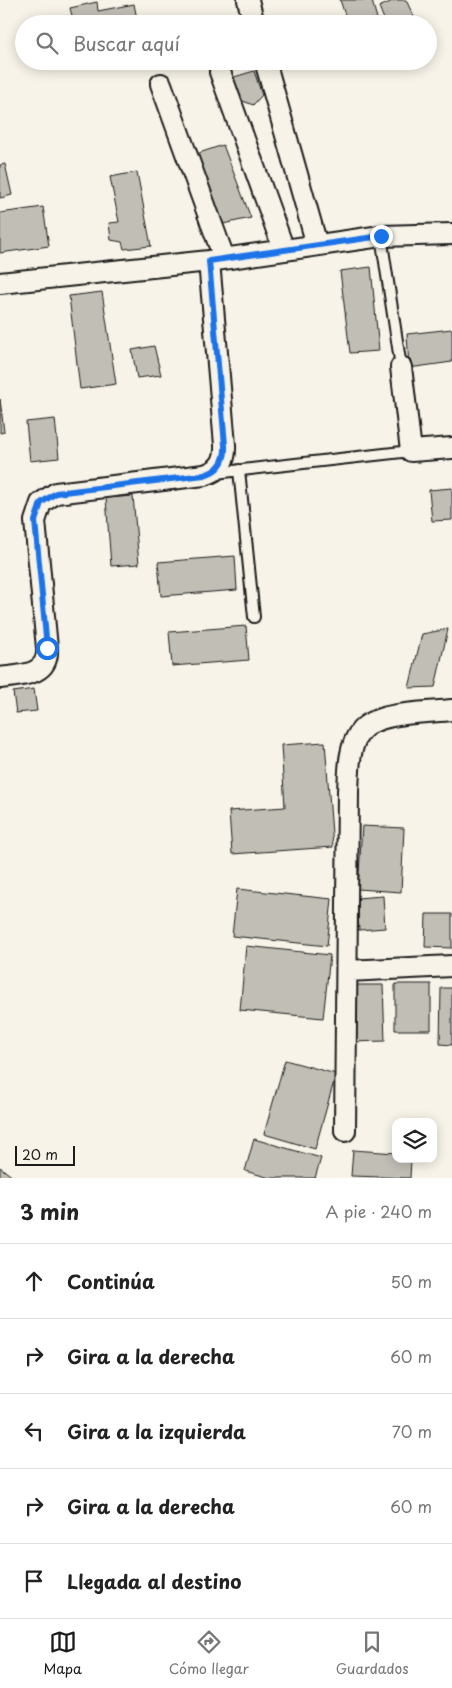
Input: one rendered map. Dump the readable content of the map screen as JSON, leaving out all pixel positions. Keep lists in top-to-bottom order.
{
  "scale_bar": "20 m",
  "page": {
    "search": "Buscar aquí",
    "scale": "20 m",
    "heading": ["3 min", "A pie · 240 m"],
    "list": [
      ["Continúa", "50 m"],
      ["Gira a la derecha", "60 m"],
      ["Gira a la izquierda", "70 m"],
      ["Gira a la derecha", "60 m"],
      "Llegada al destino"
    ],
    "nav": ["Mapa", "Cómo llegar", "Guardados"]
  }
}
